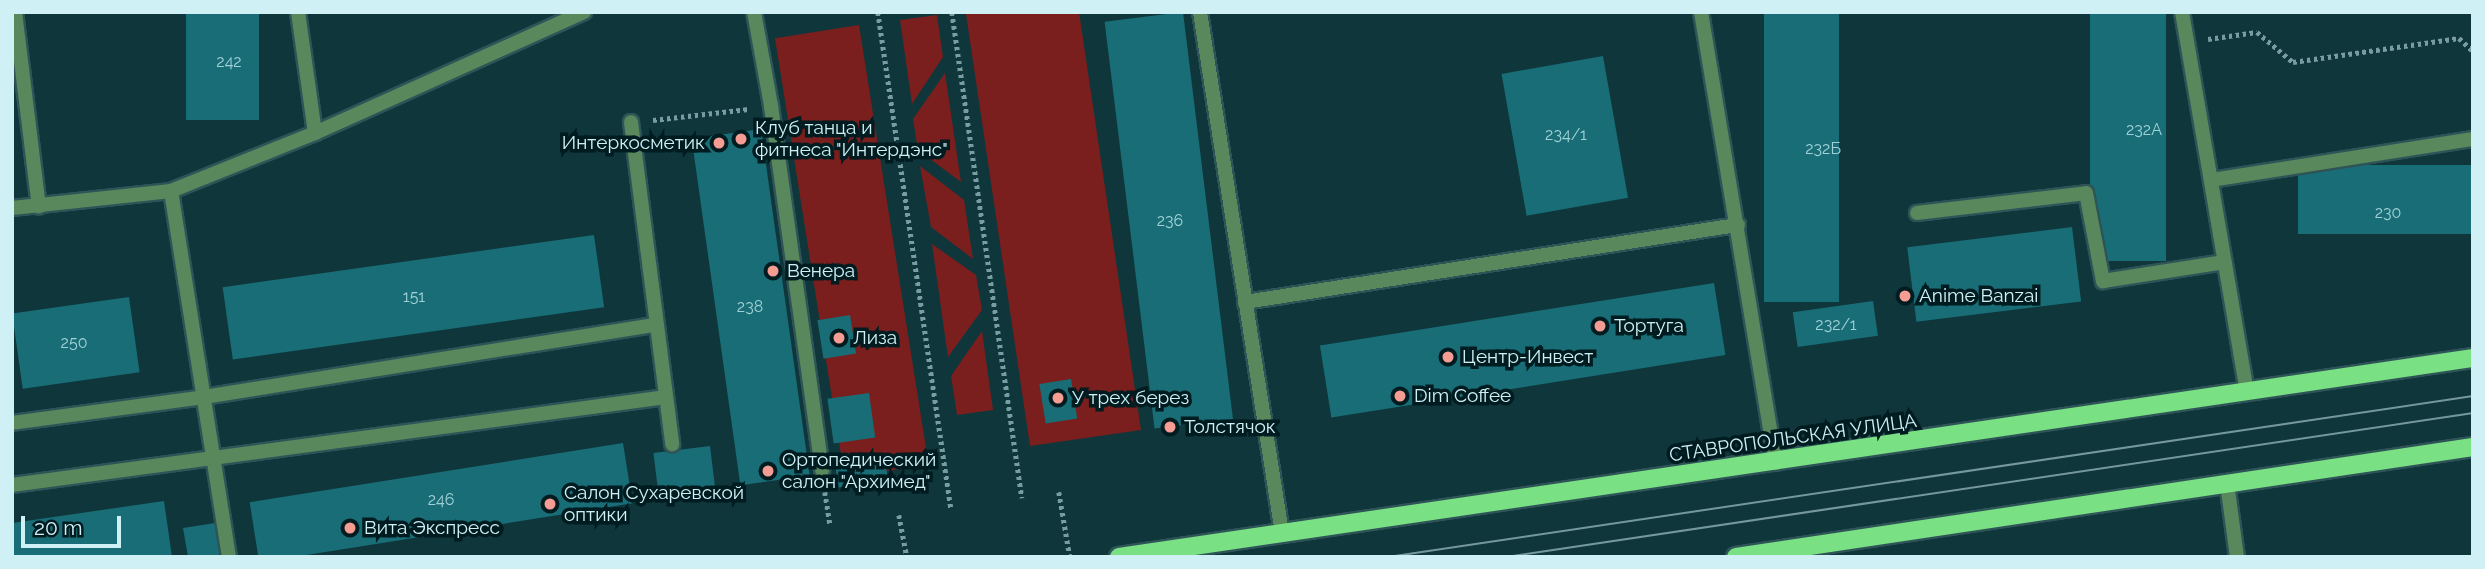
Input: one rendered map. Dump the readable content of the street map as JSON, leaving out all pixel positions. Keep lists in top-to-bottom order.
{
  "streets": {
    "main road": ["СТАВРОПОЛЬСКАЯ УЛИЦА"]
  },
  "places": [
    "Клуб танца и фитнеса \"Интердэнс\"",
    "Интеркосметик",
    "Венера",
    "Anime Banzai",
    "Тортуга",
    "Лиза",
    "Центр-Инвест",
    "Dim Coffee",
    "У трех берез",
    "Толстячок",
    "Ортопедический салон \"Архимед\"",
    "Салон Сухаревской оптики",
    "Вита Экспресс"
  ],
  "house_numbers": [
    "242",
    "232А",
    "234/1",
    "232Б",
    "230",
    "236",
    "151",
    "238",
    "232/1",
    "250",
    "246"
  ],
  "scale_bar": "20 m"
}
